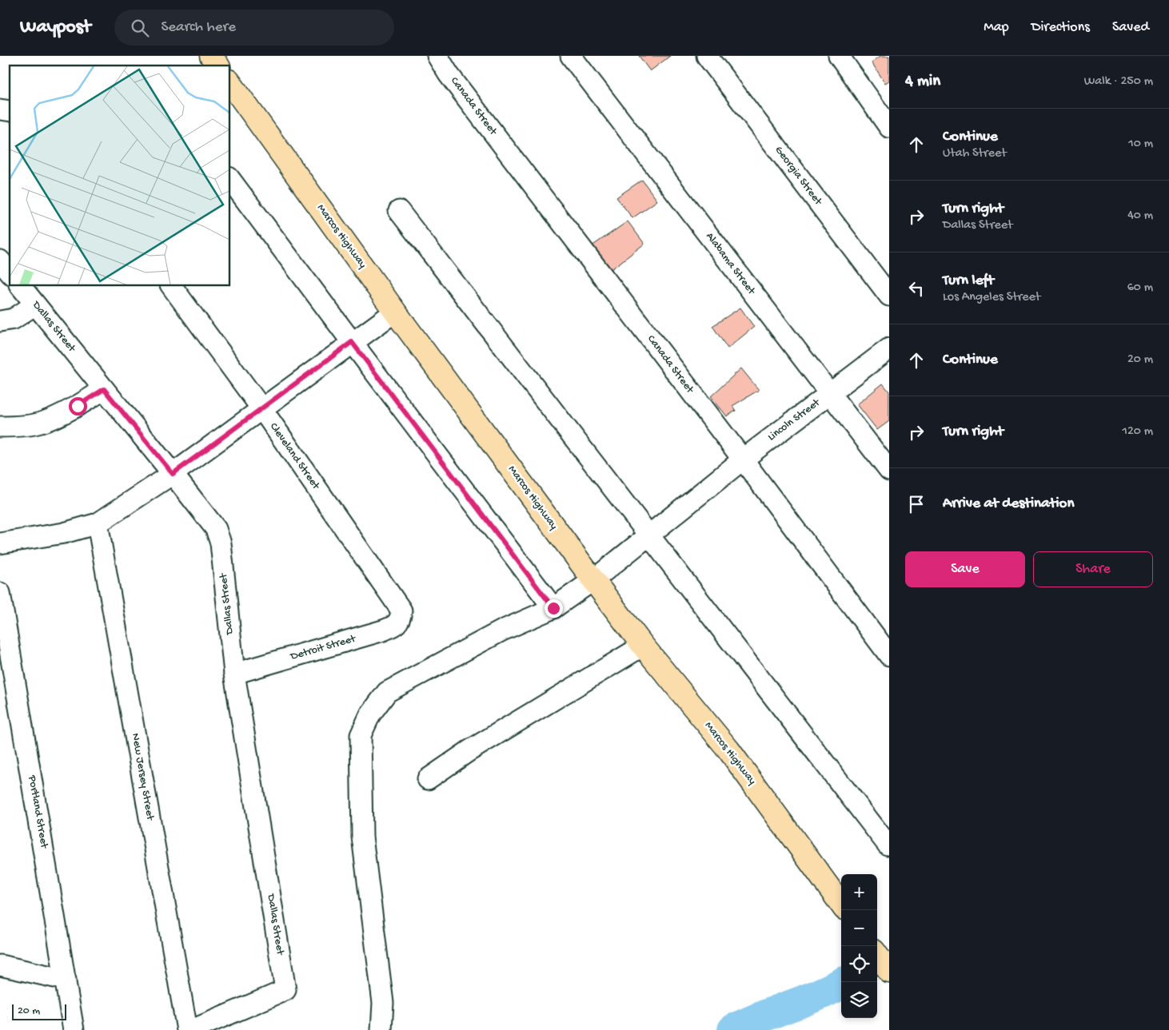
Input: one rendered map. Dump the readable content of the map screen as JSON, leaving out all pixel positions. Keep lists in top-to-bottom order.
{
  "streets": {
    "main road": ["Marcos Highway"],
    "street": [
      "Canada Street",
      "Georgia Street",
      "Alabama Street",
      "Dallas Street",
      "Lincoln Street",
      "Cleveland Street",
      "Detroit Street",
      "New Jersey Street",
      "Portland Street"
    ]
  },
  "crossings": [
    ["Canada Street", "Lincoln Street"],
    ["Marcos Highway", "Lincoln Street"],
    ["Alabama Street", "Lincoln Street"],
    ["Dallas Street", "Detroit Street"],
    ["Cleveland Street", "Detroit Street"]
  ],
  "scale_bar": "20 m",
  "page": {
    "header": "Waypost",
    "search": "Search here",
    "nav": ["Map", "Directions", "Saved"],
    "heading": ["4 min", "Walk · 250 m"],
    "list": [
      ["Continue", "Utah Street", "10 m"],
      ["Turn right", "Dallas Street", "40 m"],
      ["Turn left", "Los Angeles Street", "60 m"],
      ["Continue", "20 m"],
      ["Turn right", "120 m"],
      "Arrive at destination"
    ],
    "buttons": ["Save", "Share"],
    "map_buttons": ["+", "−"],
    "scale": "20 m"
  }
}
